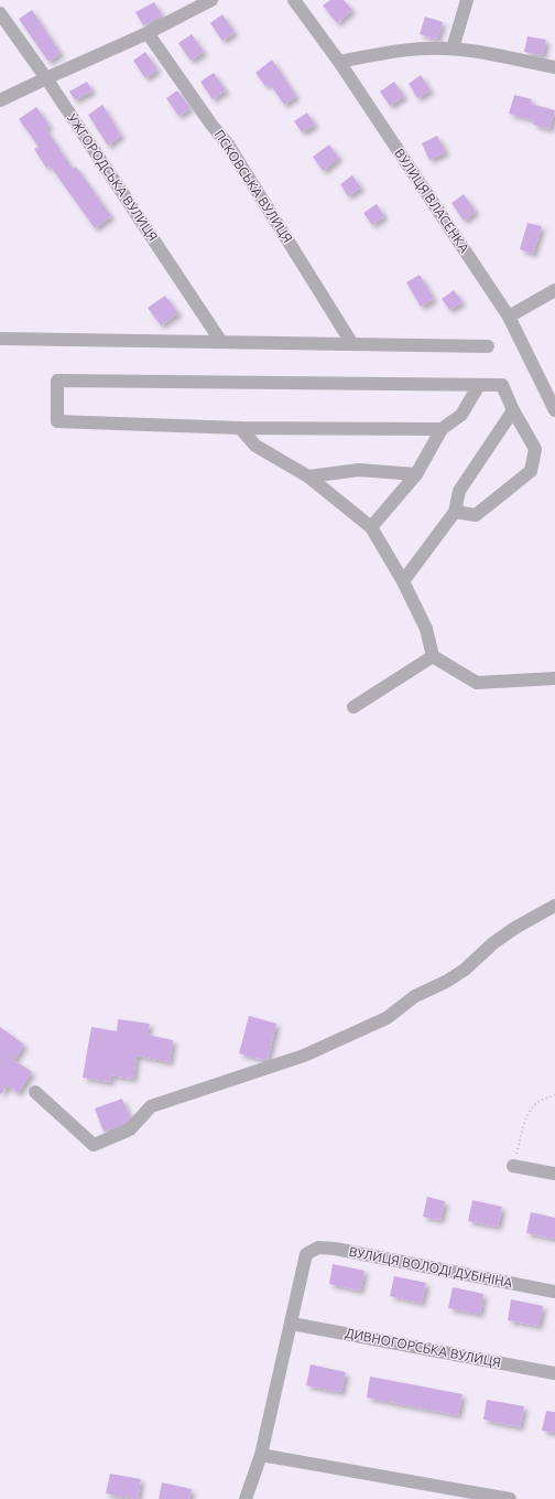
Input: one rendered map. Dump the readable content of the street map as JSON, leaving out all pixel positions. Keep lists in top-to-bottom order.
{
  "streets": {
    "street": [
      "УЖГОРОДСЬКА ВУЛИЦЯ",
      "ПСКОВСЬКА ВУЛИЦЯ",
      "ВУЛИЦЯ ВЛАСЕНКА",
      "ВУЛИЦЯ ВОЛОДІ ДУБІНІНА",
      "ДИВНОГОРСЬКА ВУЛИЦЯ"
    ]
  },
  "crossings": [
    ["ВУЛИЦЯ ВОЛОДІ ДУБІНІНА", "ДИВНОГОРСЬКА ВУЛИЦЯ"]
  ]
}
